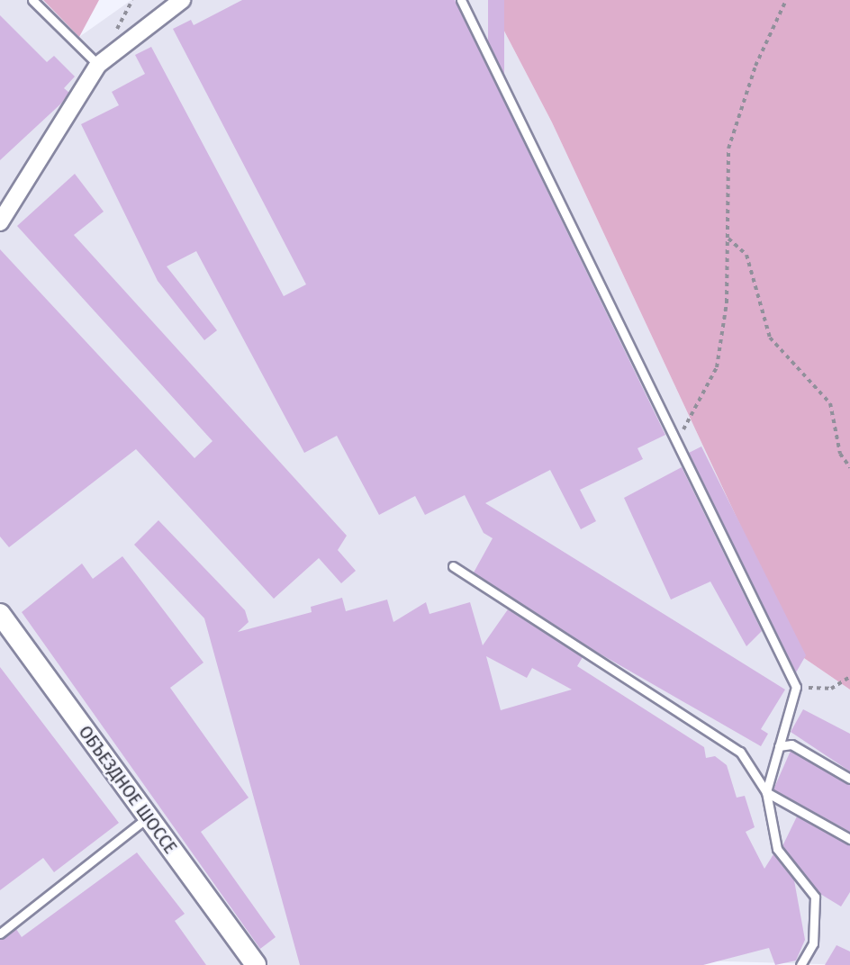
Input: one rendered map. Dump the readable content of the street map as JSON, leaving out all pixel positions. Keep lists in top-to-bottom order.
{
  "streets": {
    "street": ["ОБЪЕЗДНОЕ ШОССЕ"]
  }
}
